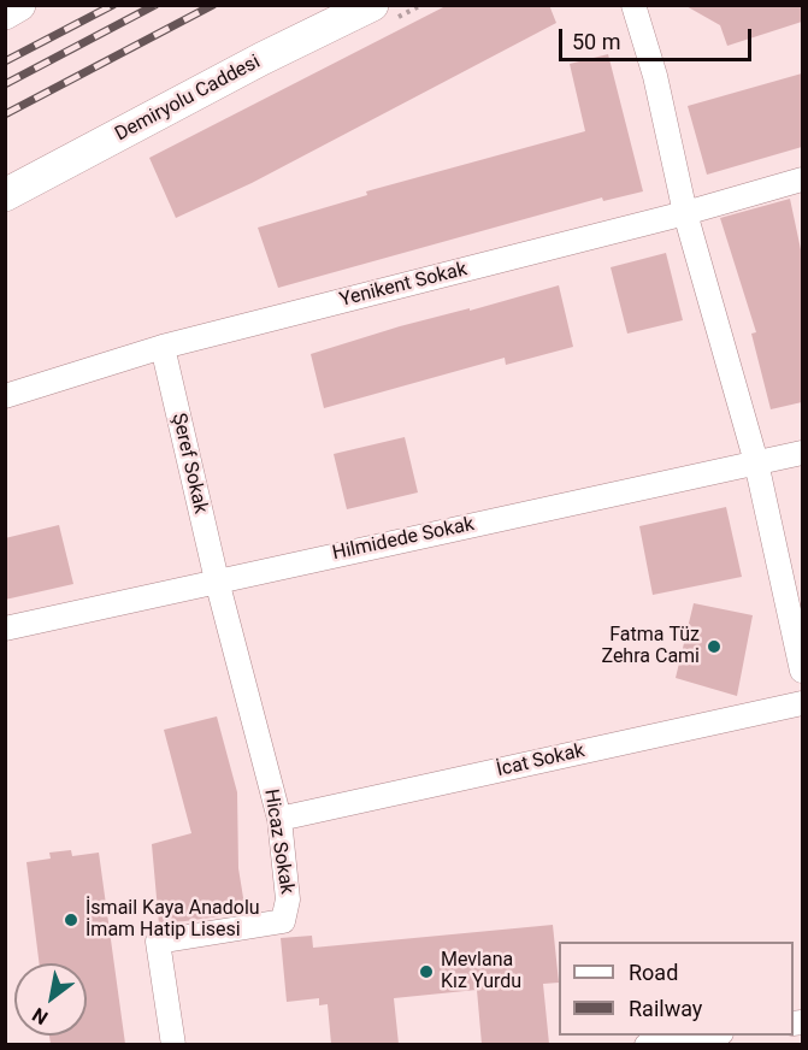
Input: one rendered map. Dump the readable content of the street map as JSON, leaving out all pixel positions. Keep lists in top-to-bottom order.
{
  "streets": {
    "main road": ["Demiryolu Caddesi"],
    "street": [
      "Yenikent Sokak",
      "Şeref Sokak",
      "Hilmidede Sokak",
      "İcat Sokak",
      "Hicaz Sokak"
    ]
  },
  "crossings": [
    ["Yenikent Sokak", "Şeref Sokak"],
    ["Şeref Sokak", "Hilmidede Sokak"],
    ["Şeref Sokak", "Hicaz Sokak"],
    ["Hilmidede Sokak", "Hicaz Sokak"],
    ["İcat Sokak", "Hicaz Sokak"]
  ],
  "places": ["Fatma Tüz Zehra Cami", "İsmail Kaya Anadolu İmam Hatip Lisesi", "Mevlana Kız Yurdu"],
  "legend": ["Road", "Railway"],
  "scale_bar": "50 m",
  "north": "bottom left"
}
